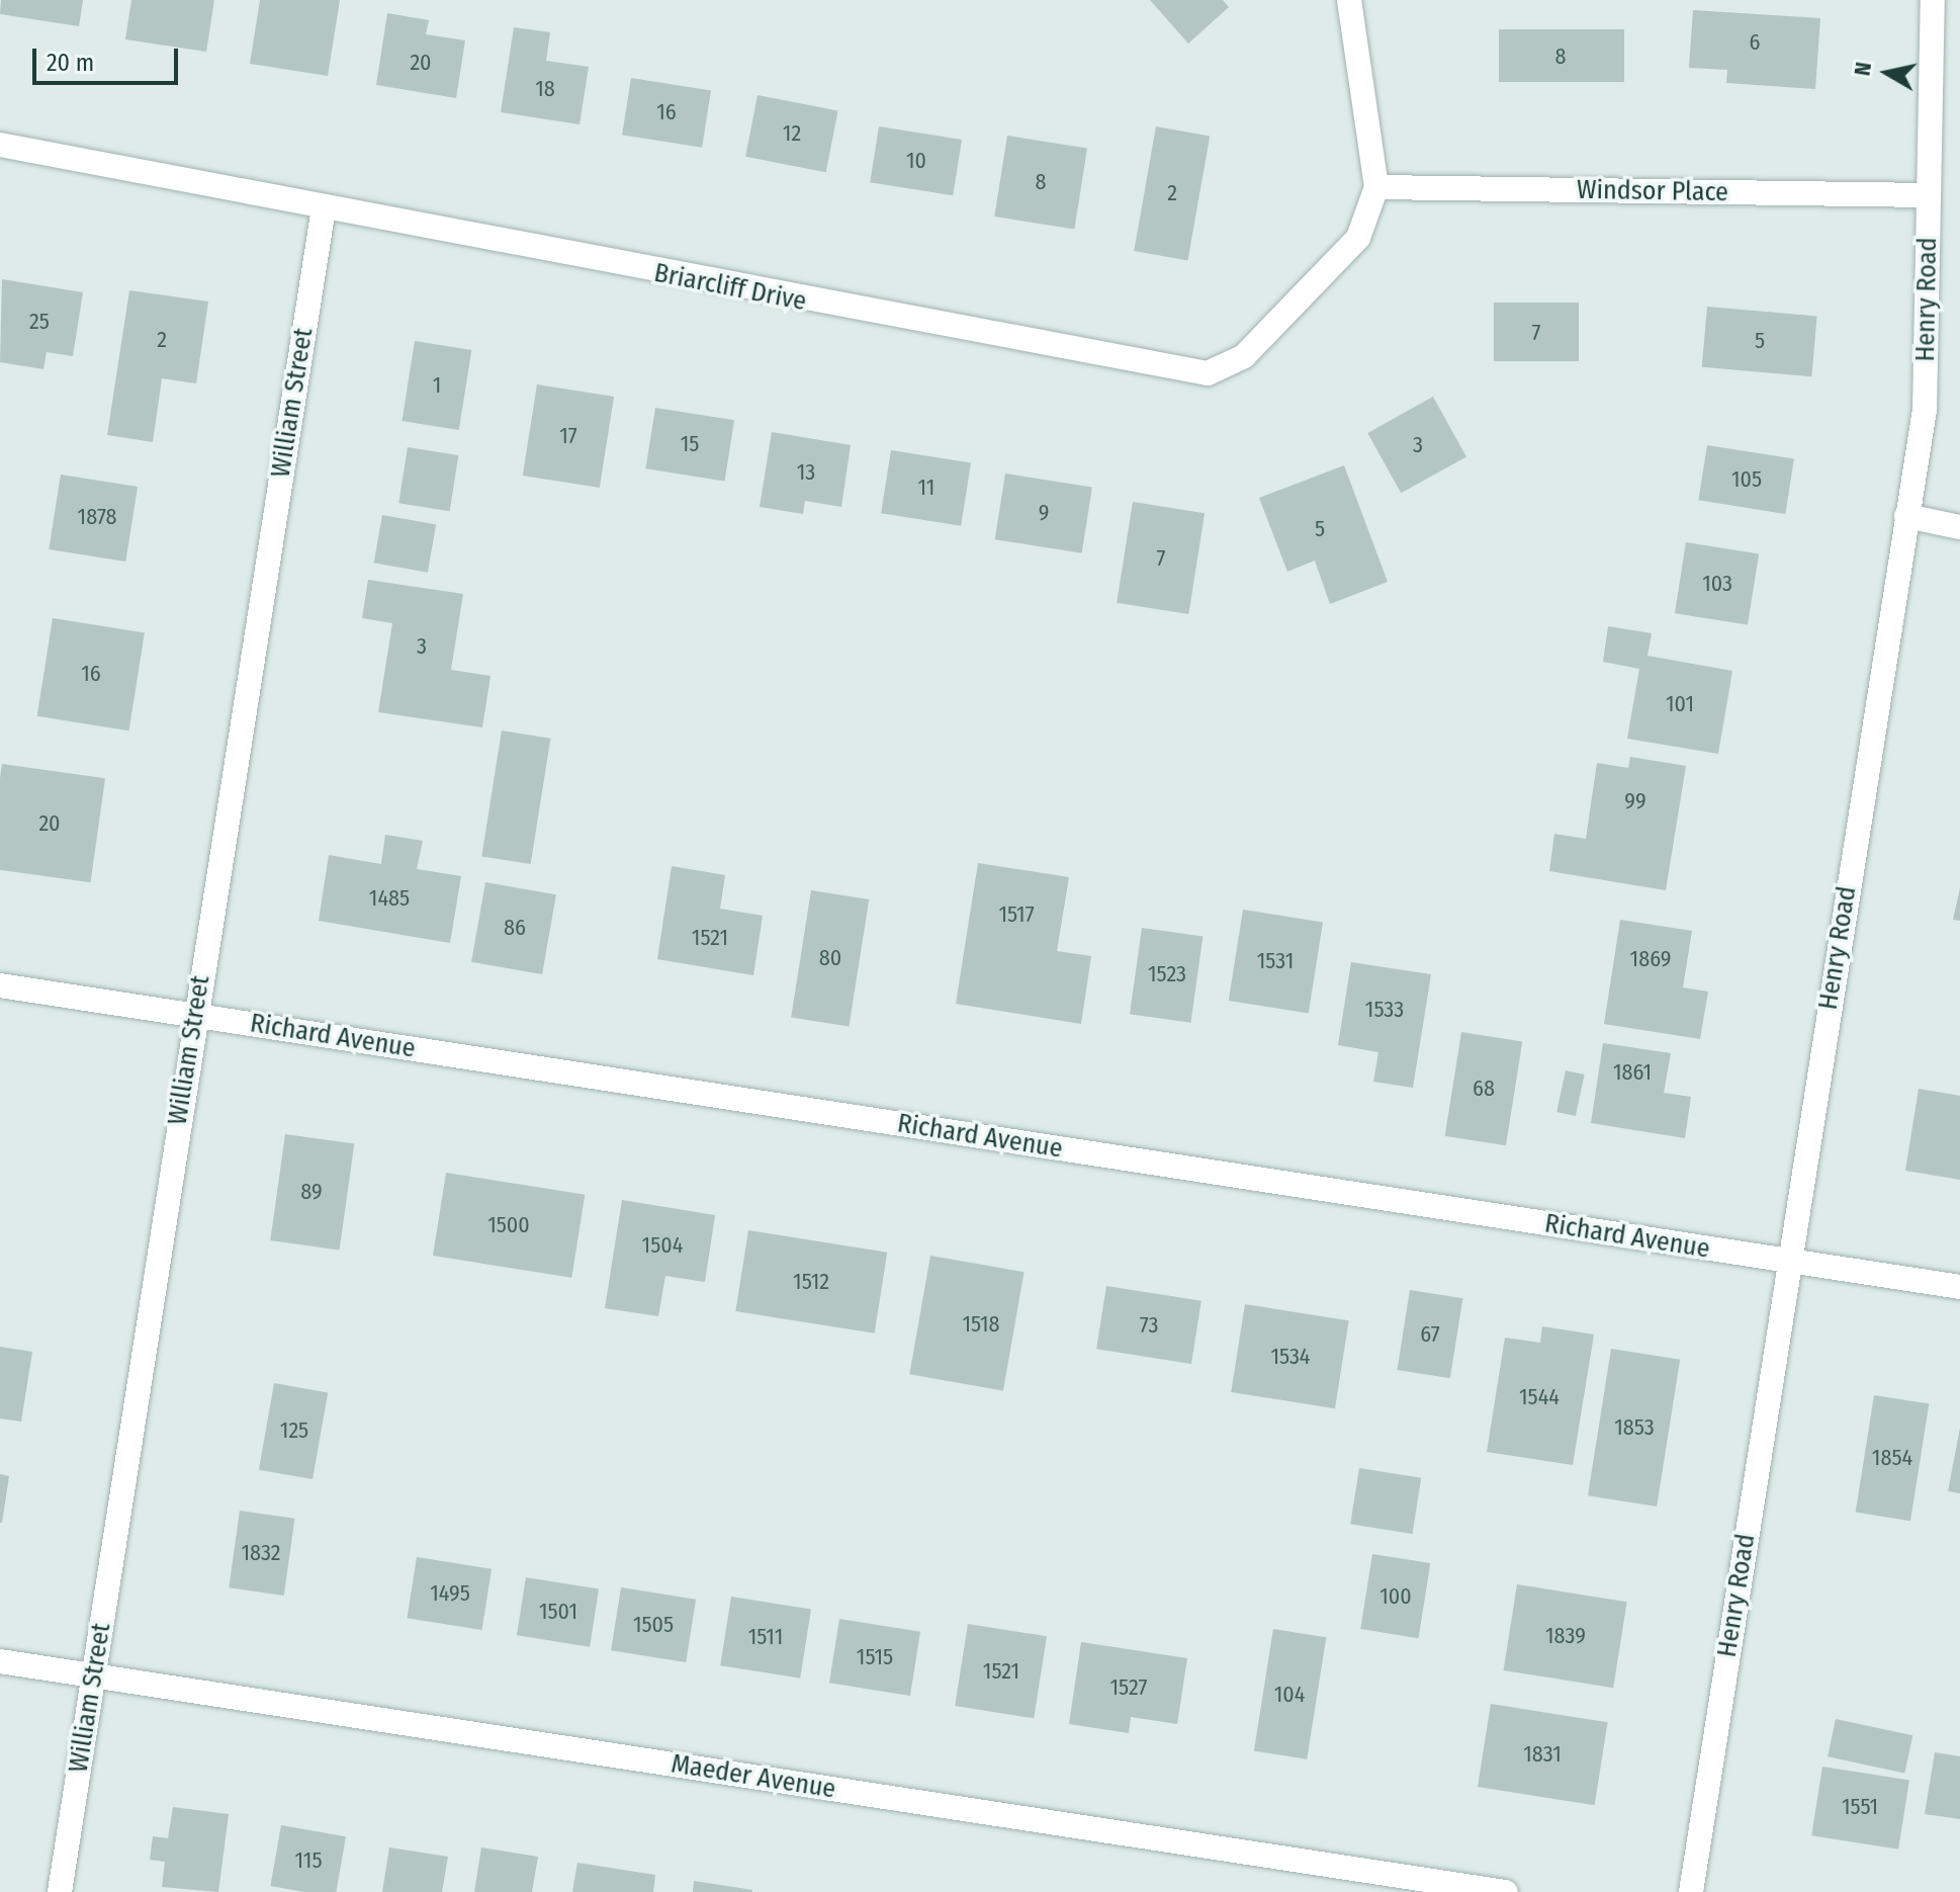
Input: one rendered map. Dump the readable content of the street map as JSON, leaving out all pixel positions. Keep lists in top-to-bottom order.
{
  "streets": {
    "street": [
      "Windsor Place",
      "Briarcliff Drive",
      "Henry Road",
      "William Street",
      "Richard Avenue",
      "Maeder Avenue"
    ]
  },
  "crossings": [
    ["Windsor Place", "Briarcliff Drive"],
    ["Windsor Place", "Henry Road"],
    ["Briarcliff Drive", "William Street"],
    ["Henry Road", "Richard Avenue"],
    ["William Street", "Richard Avenue"],
    ["William Street", "Maeder Avenue"]
  ],
  "house_numbers": [
    "6",
    "8",
    "20",
    "18",
    "16",
    "12",
    "10",
    "8",
    "2",
    "25",
    "7",
    "2",
    "5",
    "1",
    "17",
    "15",
    "3",
    "13",
    "105",
    "11",
    "9",
    "1878",
    "5",
    "7",
    "103",
    "3",
    "16",
    "101",
    "99",
    "20",
    "1485",
    "1517",
    "86",
    "1521",
    "80",
    "1869",
    "1531",
    "1523",
    "1533",
    "1861",
    "68",
    "89",
    "1500",
    "1504",
    "1512",
    "1518",
    "73",
    "67",
    "1534",
    "1544",
    "1853",
    "125",
    "1854",
    "1832",
    "1495",
    "100",
    "1501",
    "1505",
    "1839",
    "1511",
    "1515",
    "1521",
    "1527",
    "104",
    "1831",
    "1551",
    "115"
  ],
  "scale_bar": "20 m",
  "north": "left"
}
